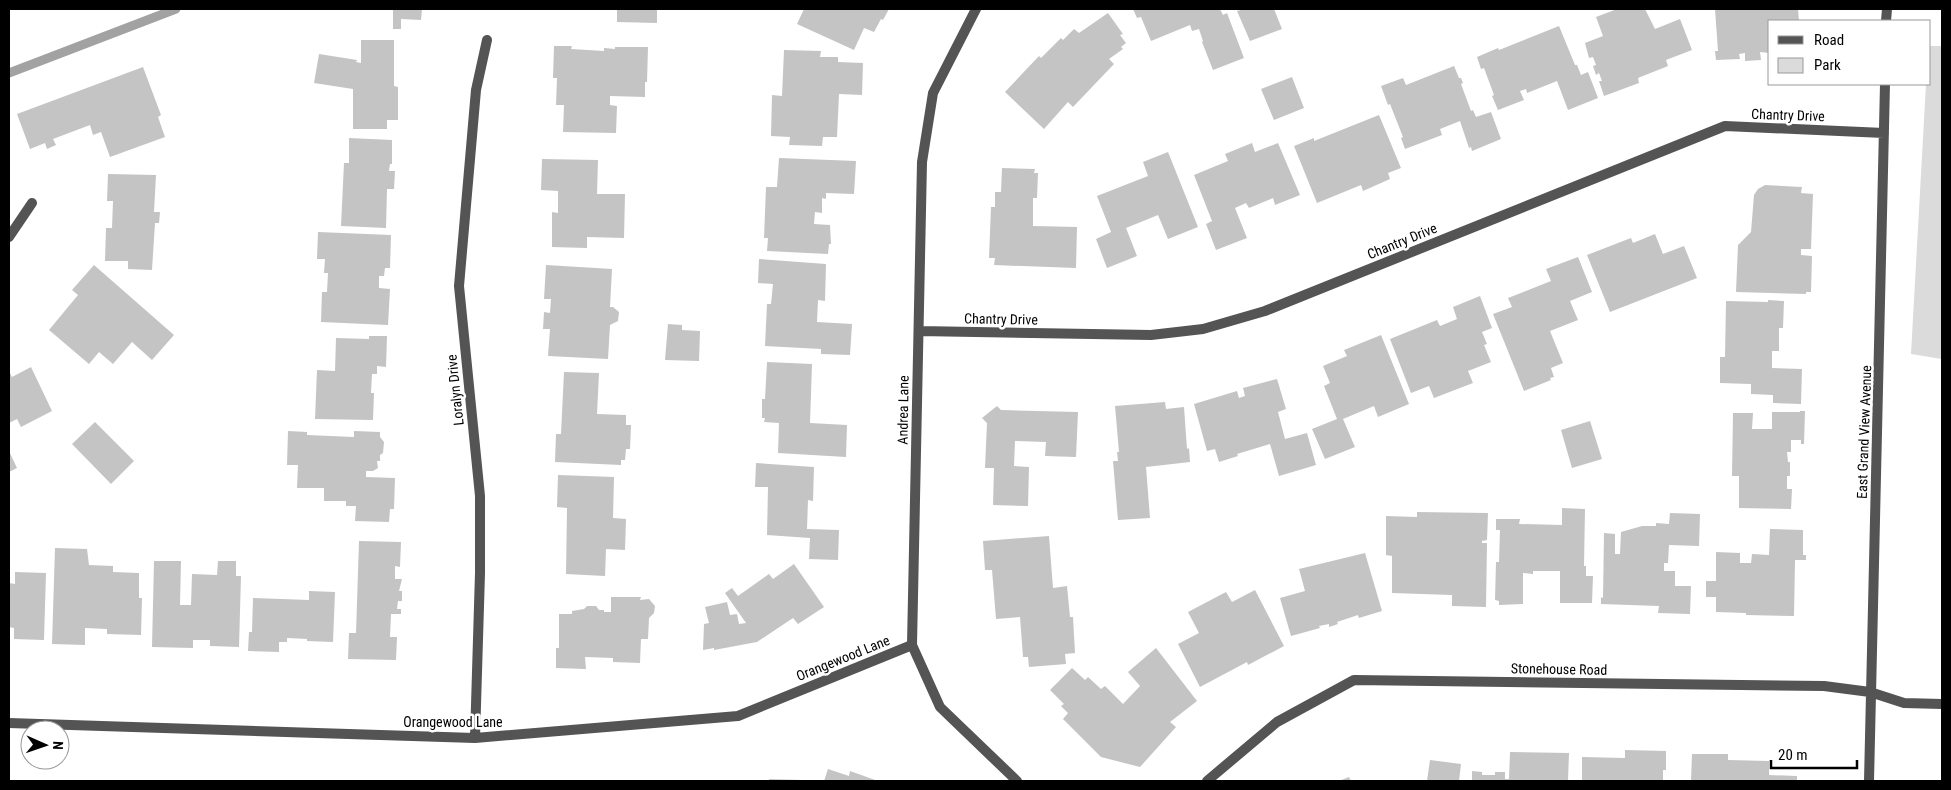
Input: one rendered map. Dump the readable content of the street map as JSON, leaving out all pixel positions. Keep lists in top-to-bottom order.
{
  "streets": {
    "street": [
      "Chantry Drive",
      "Loralyn Drive",
      "Andrea Lane",
      "East Grand View Avenue",
      "Orangewood Lane",
      "Stonehouse Road"
    ]
  },
  "crossings": [
    ["Chantry Drive", "Andrea Lane"],
    ["Chantry Drive", "East Grand View Avenue"],
    ["Loralyn Drive", "Orangewood Lane"],
    ["Andrea Lane", "Orangewood Lane"],
    ["East Grand View Avenue", "Stonehouse Road"]
  ],
  "legend": ["Road", "Park"],
  "scale_bar": "20 m",
  "north": "right"
}
